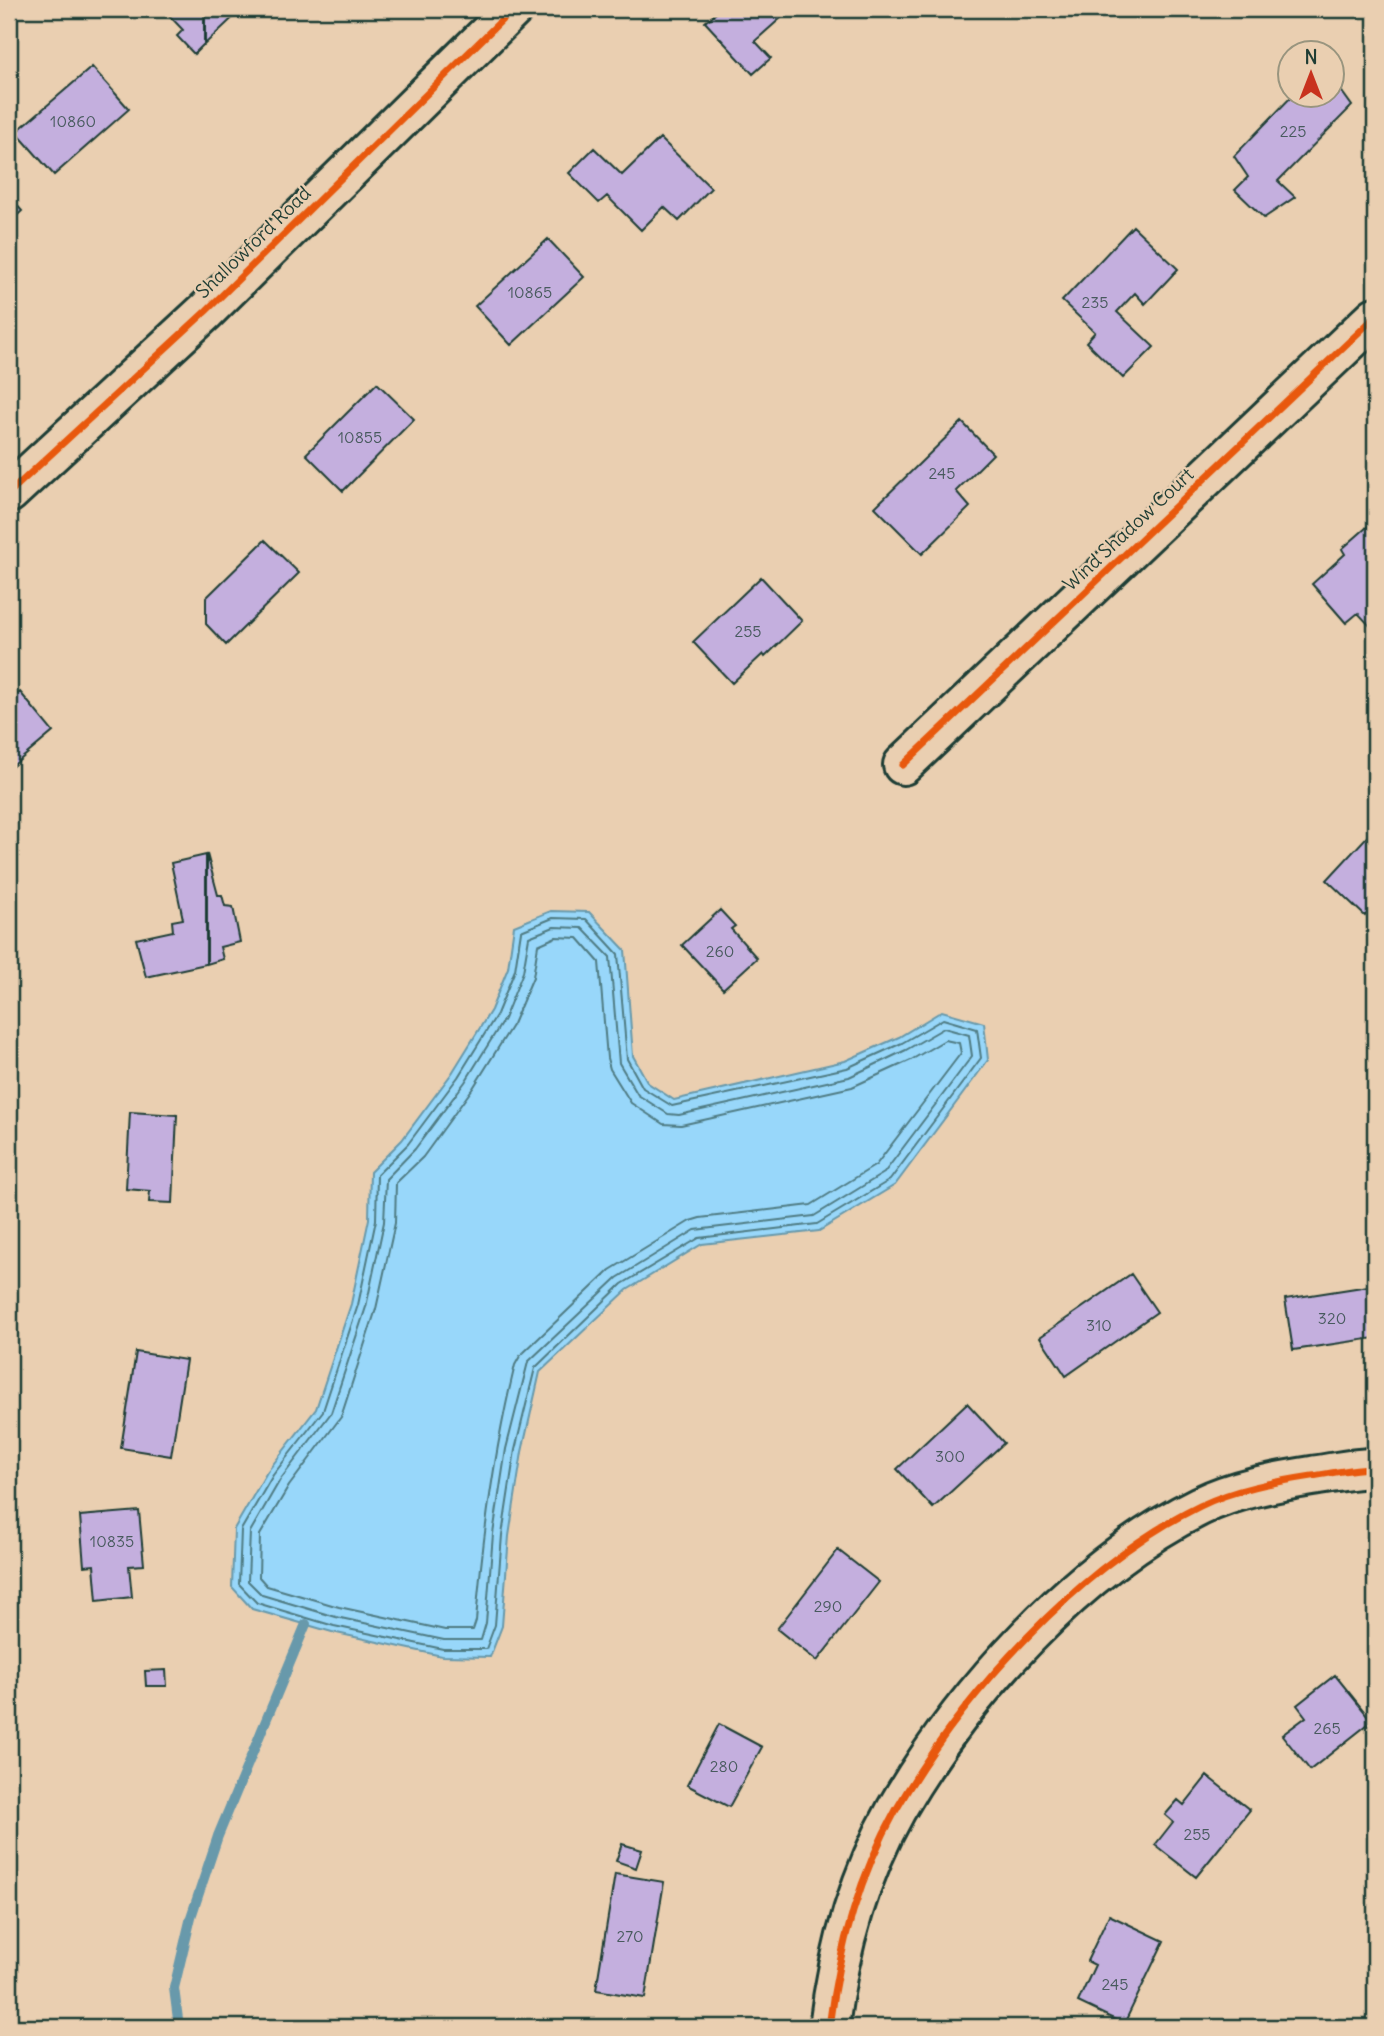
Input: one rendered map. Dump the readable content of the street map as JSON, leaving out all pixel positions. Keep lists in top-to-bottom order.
{
  "streets": {
    "street": ["Shallowford Road", "Wind Shadow Court"]
  },
  "house_numbers": [
    "10860",
    "225",
    "10865",
    "235",
    "10855",
    "245",
    "255",
    "260",
    "320",
    "310",
    "300",
    "10835",
    "290",
    "265",
    "280",
    "255",
    "270",
    "245"
  ],
  "north": "top"
}
